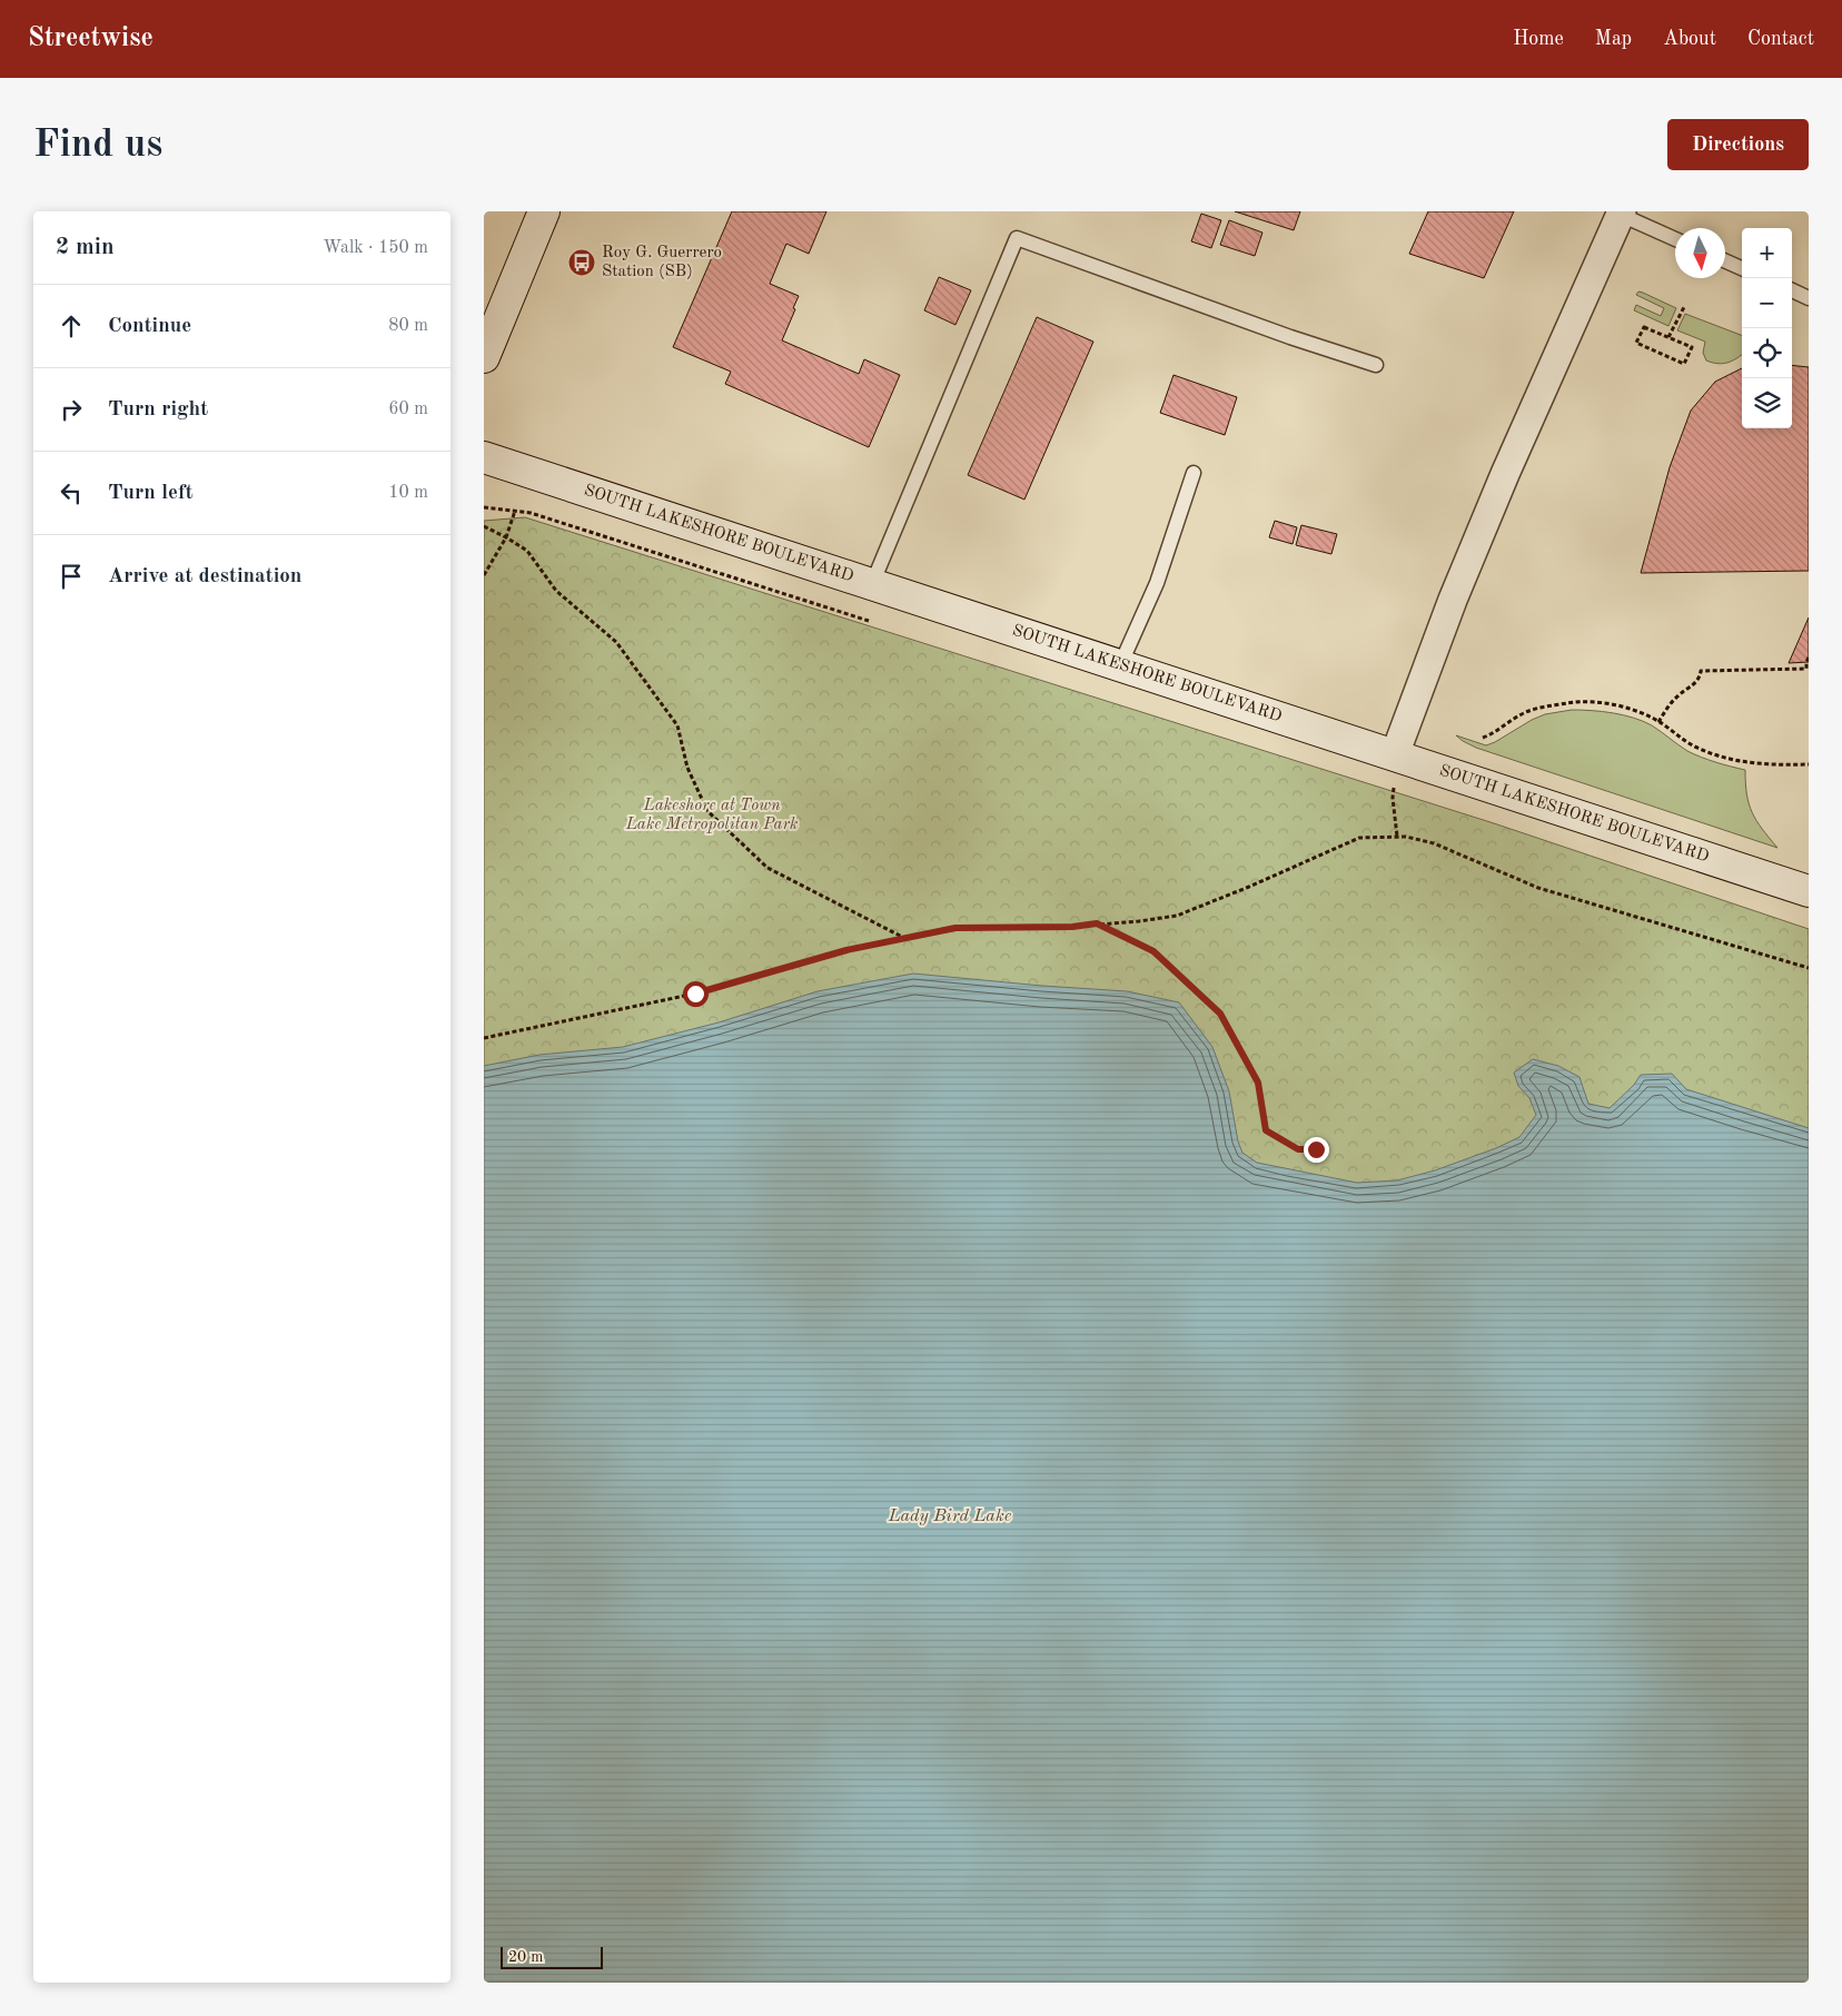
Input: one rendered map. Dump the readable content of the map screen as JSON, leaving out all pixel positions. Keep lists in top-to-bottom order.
{
  "streets": {
    "main road": ["SOUTH LAKESHORE BOULEVARD"]
  },
  "water": ["Lady Bird Lake"],
  "parks": ["Lakeshore at Town Lake Metropolitan Park"],
  "places": {
    "bus stop": ["Roy G. Guerrero Station (SB)"]
  },
  "scale_bar": "20 m",
  "north": "bottom",
  "page": {
    "header": "Streetwise",
    "nav": [
      "Home",
      "Map",
      "About",
      "Contact"
    ],
    "buttons": "Directions",
    "title": "Find us",
    "heading": ["2 min", "Walk · 150 m"],
    "map_buttons": ["+", "−"],
    "list": [
      ["Continue", "80 m"],
      ["Turn right", "60 m"],
      ["Turn left", "10 m"],
      "Arrive at destination"
    ],
    "scale": "20 m"
  }
}
